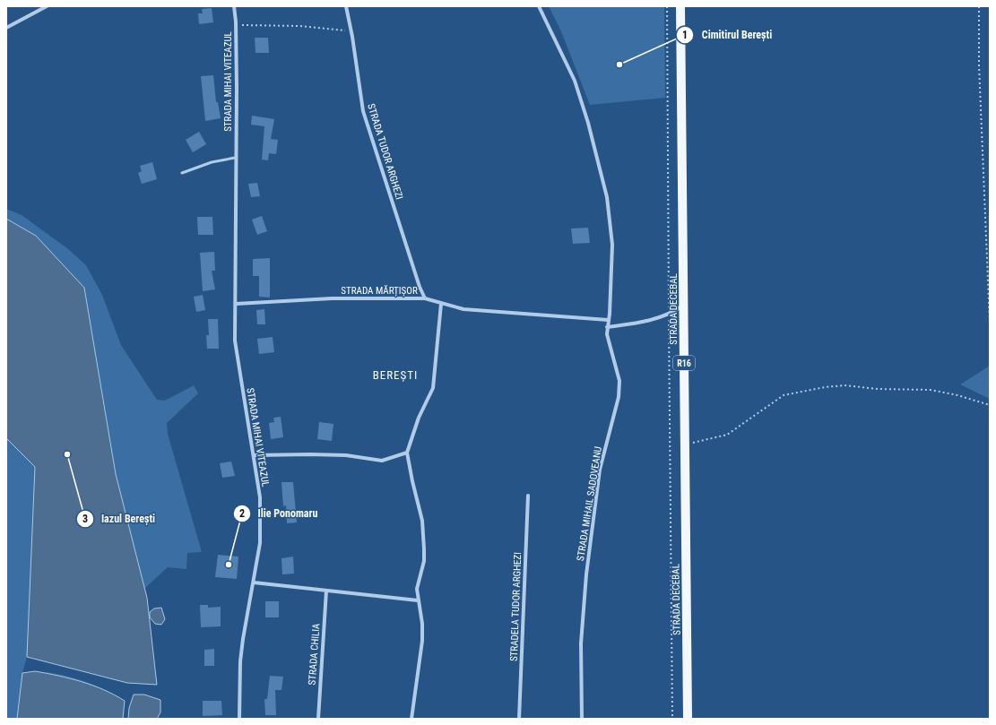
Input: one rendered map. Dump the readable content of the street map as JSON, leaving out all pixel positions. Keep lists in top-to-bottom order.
{
  "streets": {
    "main road": ["STRADA DECEBAL", "R16"],
    "street": [
      "STRADA MIHAI VITEAZUL",
      "STRADA TUDOR ARGHEZI",
      "STRADA MĂRȚIȘOR",
      "STRADA MIHAIL SADOVEANU",
      "STRADELA TUDOR ARGHEZI",
      "STRADA CHILIA"
    ]
  },
  "crossings": [
    ["STRADA MIHAI VITEAZUL", "STRADA MĂRȚIȘOR"],
    ["STRADA TUDOR ARGHEZI", "STRADA MĂRȚIȘOR"],
    ["STRADA MĂRȚIȘOR", "STRADA MIHAIL SADOVEANU"]
  ],
  "districts": ["BEREȘTI"],
  "places": ["Cimitirul Berești", "Iazul Berești", "Ilie Ponomaru"]
}
